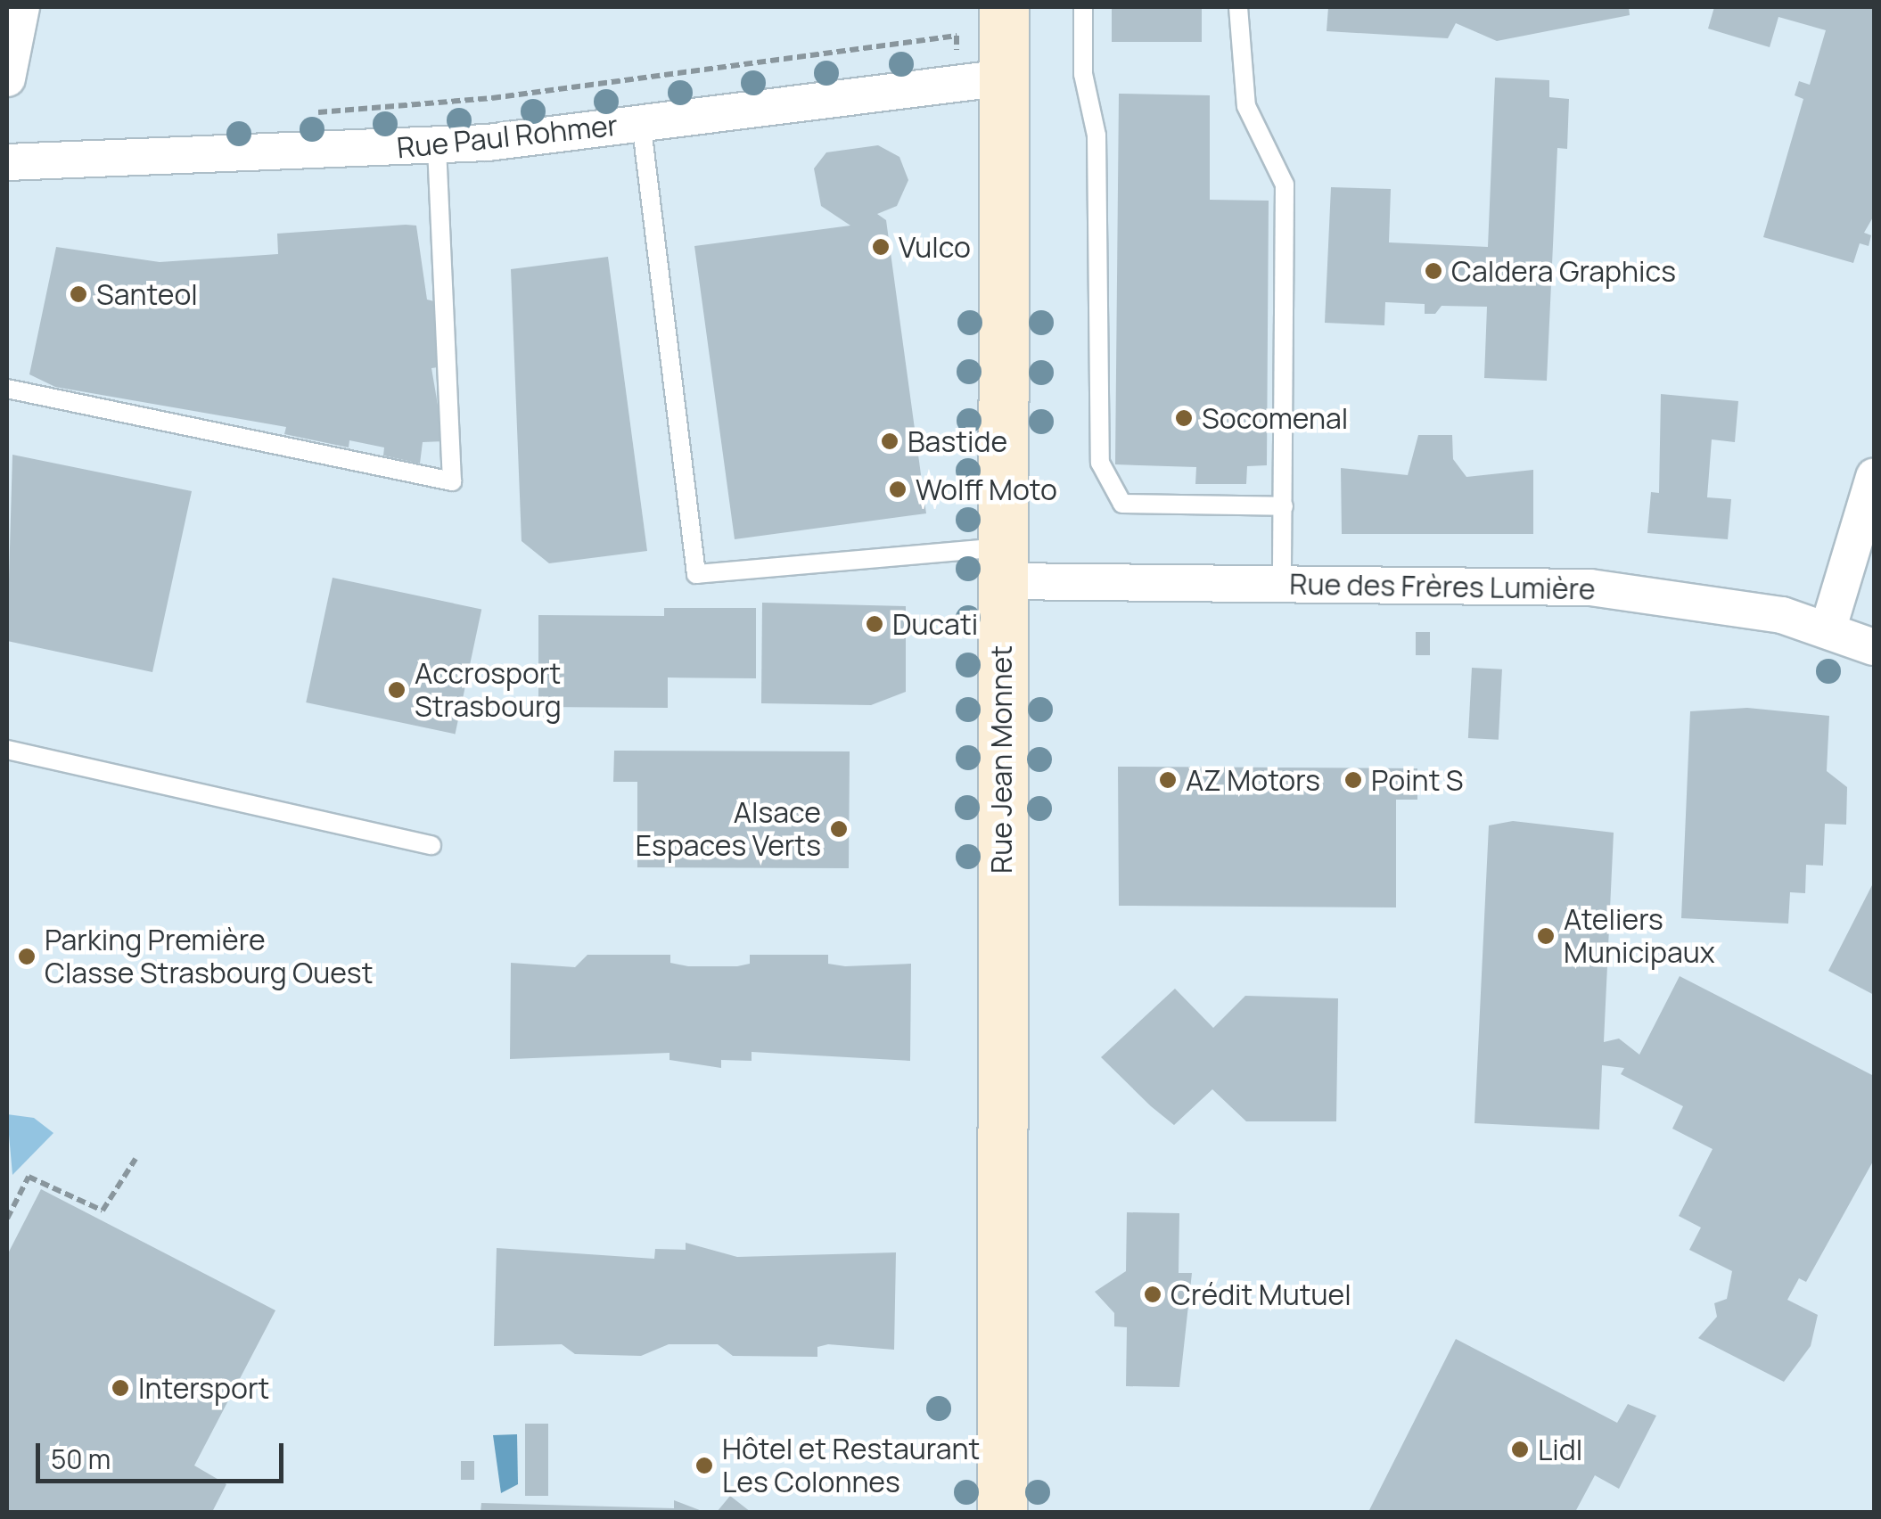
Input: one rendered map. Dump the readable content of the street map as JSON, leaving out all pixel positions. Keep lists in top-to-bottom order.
{
  "streets": {
    "street": ["Rue Paul Rohmer", "Rue des Frères Lumière", "Rue Jean Monnet"]
  },
  "crossings": [
    ["Rue Paul Rohmer", "Rue Jean Monnet"],
    ["Rue des Frères Lumière", "Rue Jean Monnet"]
  ],
  "places": [
    "Vulco",
    "Caldera Graphics",
    "Santeol",
    "Socomenal",
    "Bastide",
    "Wolff Moto",
    "Ducati",
    "Accrosport Strasbourg",
    "AZ Motors",
    "Point S",
    "Alsace Espaces Verts",
    "Ateliers Municipaux",
    "Parking Première Classe Strasbourg Ouest",
    "Crédit Mutuel",
    "Intersport",
    "Lidl",
    "Hôtel et Restaurant Les Colonnes"
  ],
  "scale_bar": "50 m"
}
